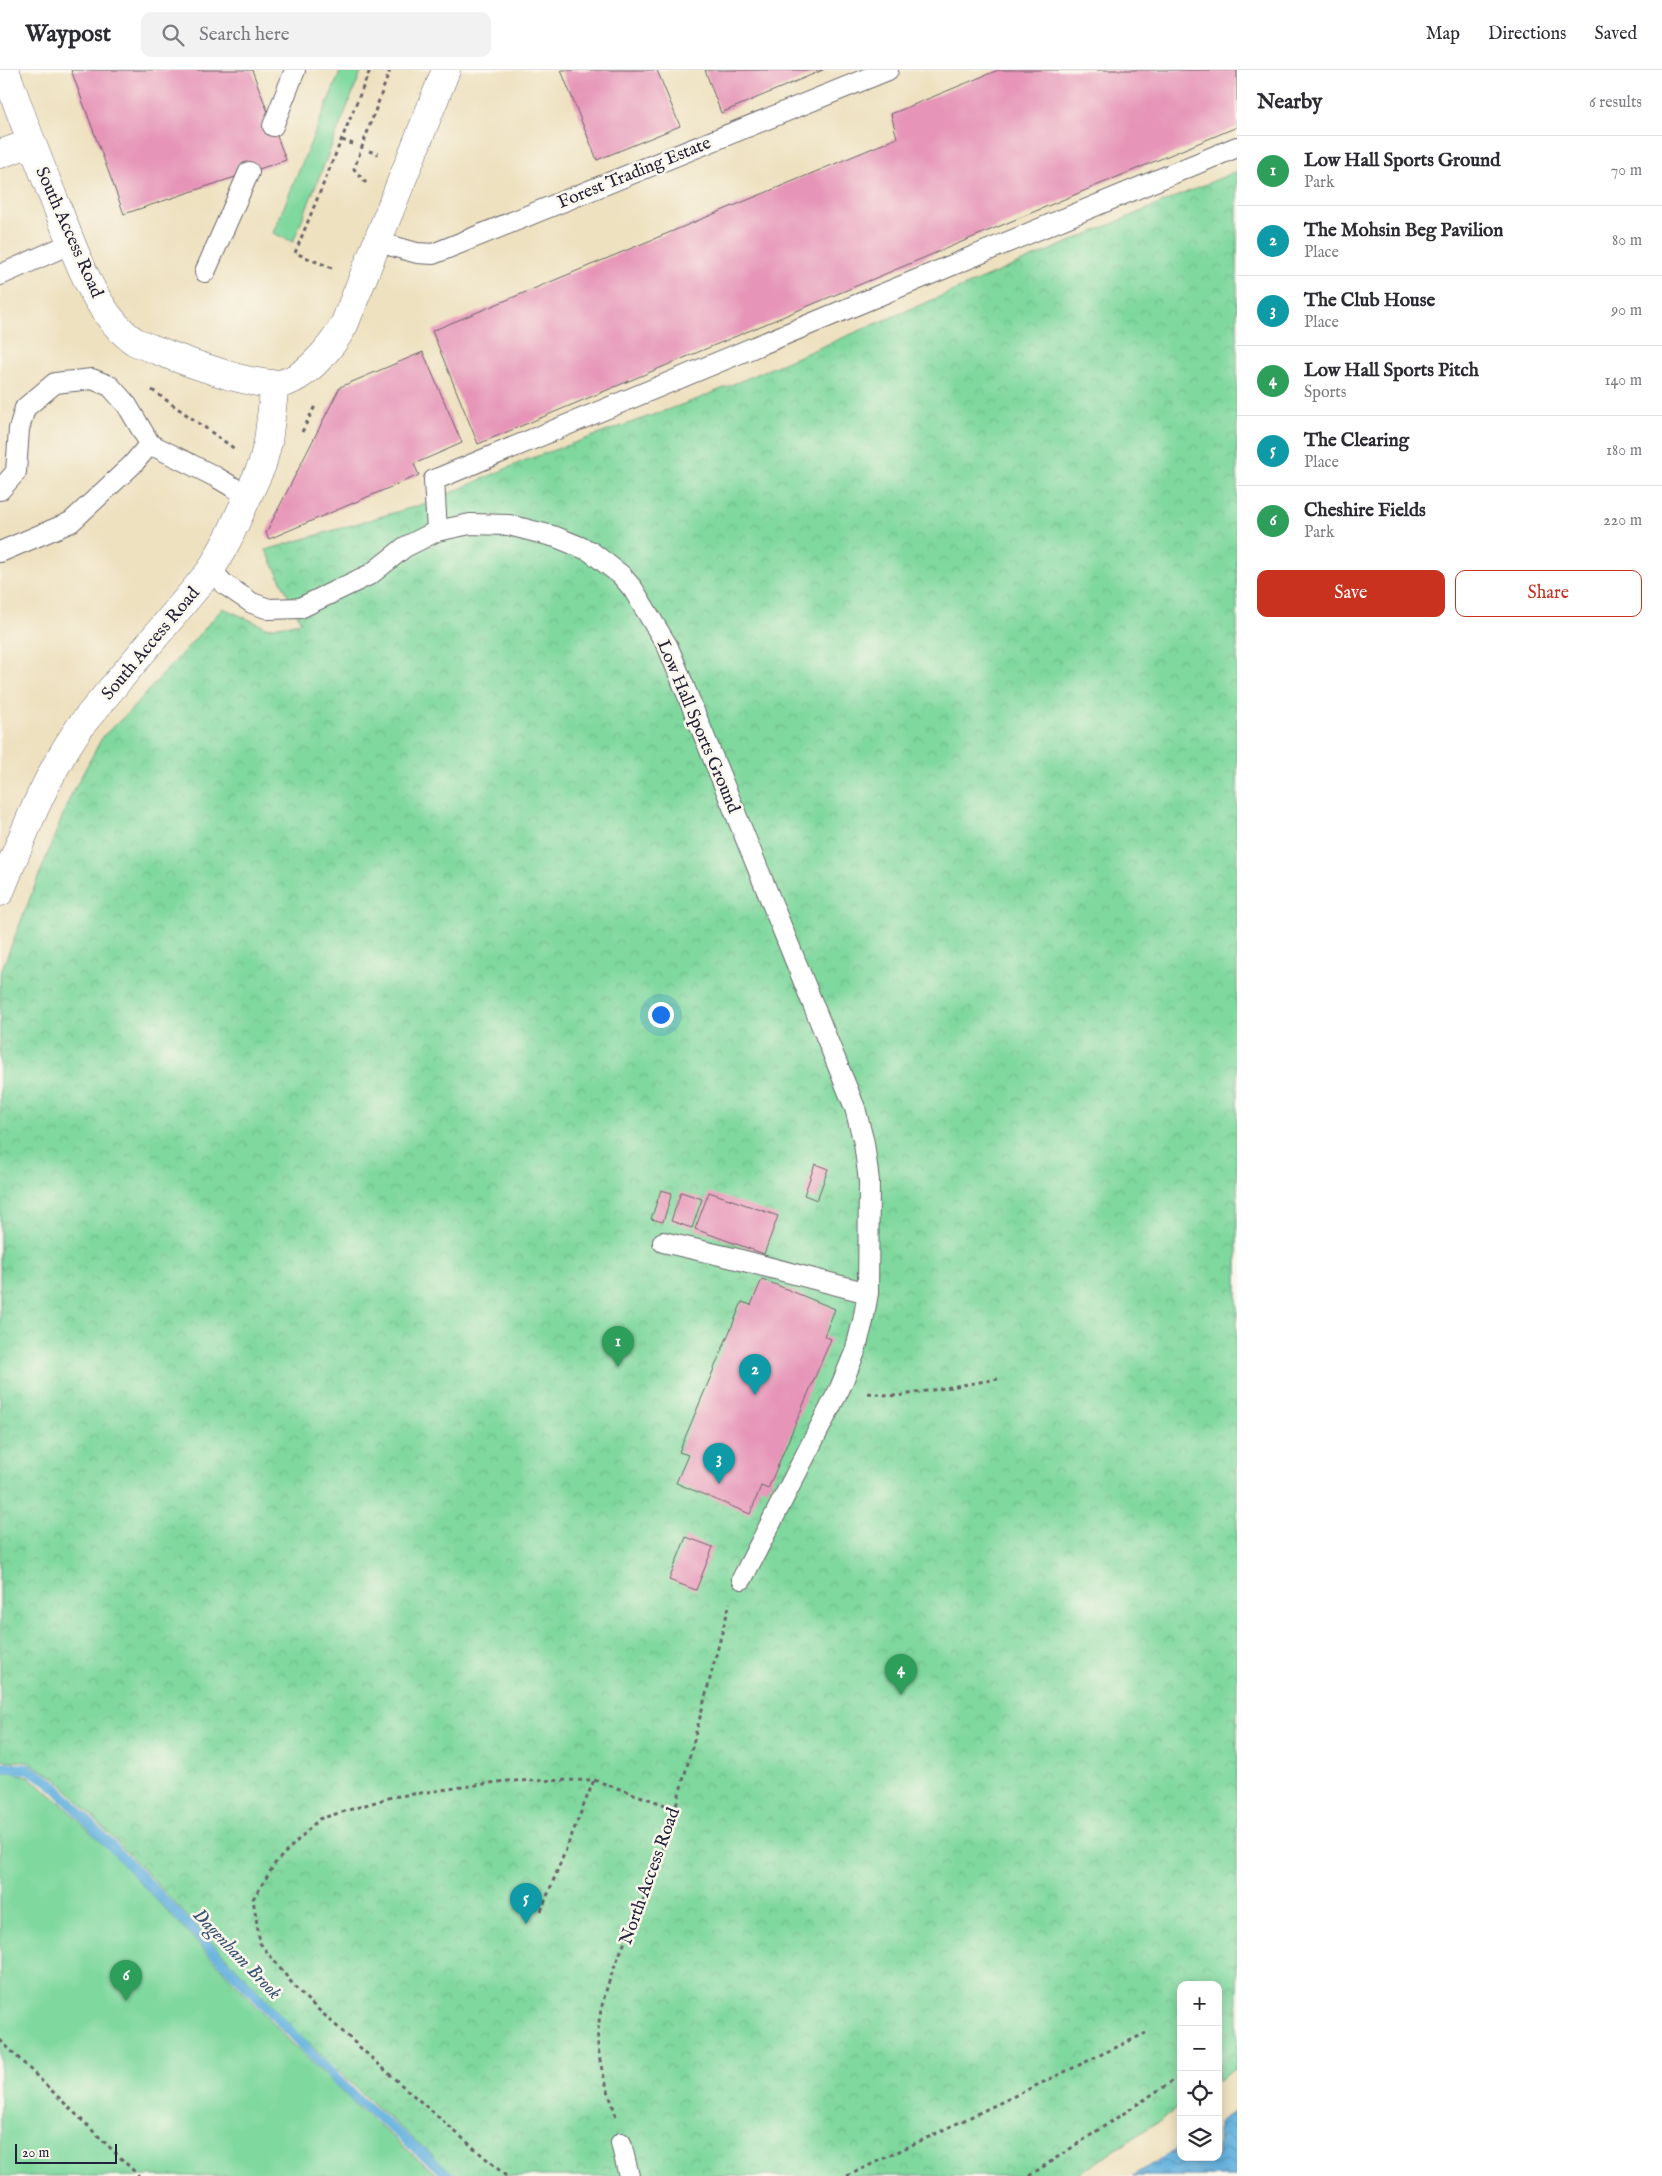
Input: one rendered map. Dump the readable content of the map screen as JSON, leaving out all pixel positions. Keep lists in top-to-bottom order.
{
  "streets": {
    "street": ["South Access Road"],
    "lane": ["Forest Trading Estate", "Low Hall Sports Ground"],
    "path": ["North Access Road"]
  },
  "crossings": [
    ["Forest Trading Estate", "South Access Road"],
    ["South Access Road", "Low Hall Sports Ground"],
    ["Low Hall Sports Ground", "North Access Road"]
  ],
  "water": ["Dagenham Brook"],
  "scale_bar": "20 m",
  "page": {
    "header": "Waypost",
    "search": "Search here",
    "nav": ["Map", "Directions", "Saved"],
    "heading": ["Nearby", "6 results"],
    "list": [
      {
        "mark": "1",
        "name": "Low Hall Sports Ground",
        "note": "Park",
        "value": "70 m"
      },
      {
        "mark": "2",
        "name": "The Mohsin Beg Pavilion",
        "note": "Place",
        "value": "80 m"
      },
      {
        "mark": "3",
        "name": "The Club House",
        "note": "Place",
        "value": "90 m"
      },
      {
        "mark": "4",
        "name": "Low Hall Sports Pitch",
        "note": "Sports",
        "value": "140 m"
      },
      {
        "mark": "5",
        "name": "The Clearing",
        "note": "Place",
        "value": "180 m"
      },
      {
        "mark": "6",
        "name": "Cheshire Fields",
        "note": "Park",
        "value": "220 m"
      }
    ],
    "buttons": ["Save", "Share"],
    "pins": [
      "1",
      "2",
      "3",
      "4",
      "5",
      "6"
    ],
    "map_buttons": ["+", "−"],
    "scale": "20 m"
  }
}
